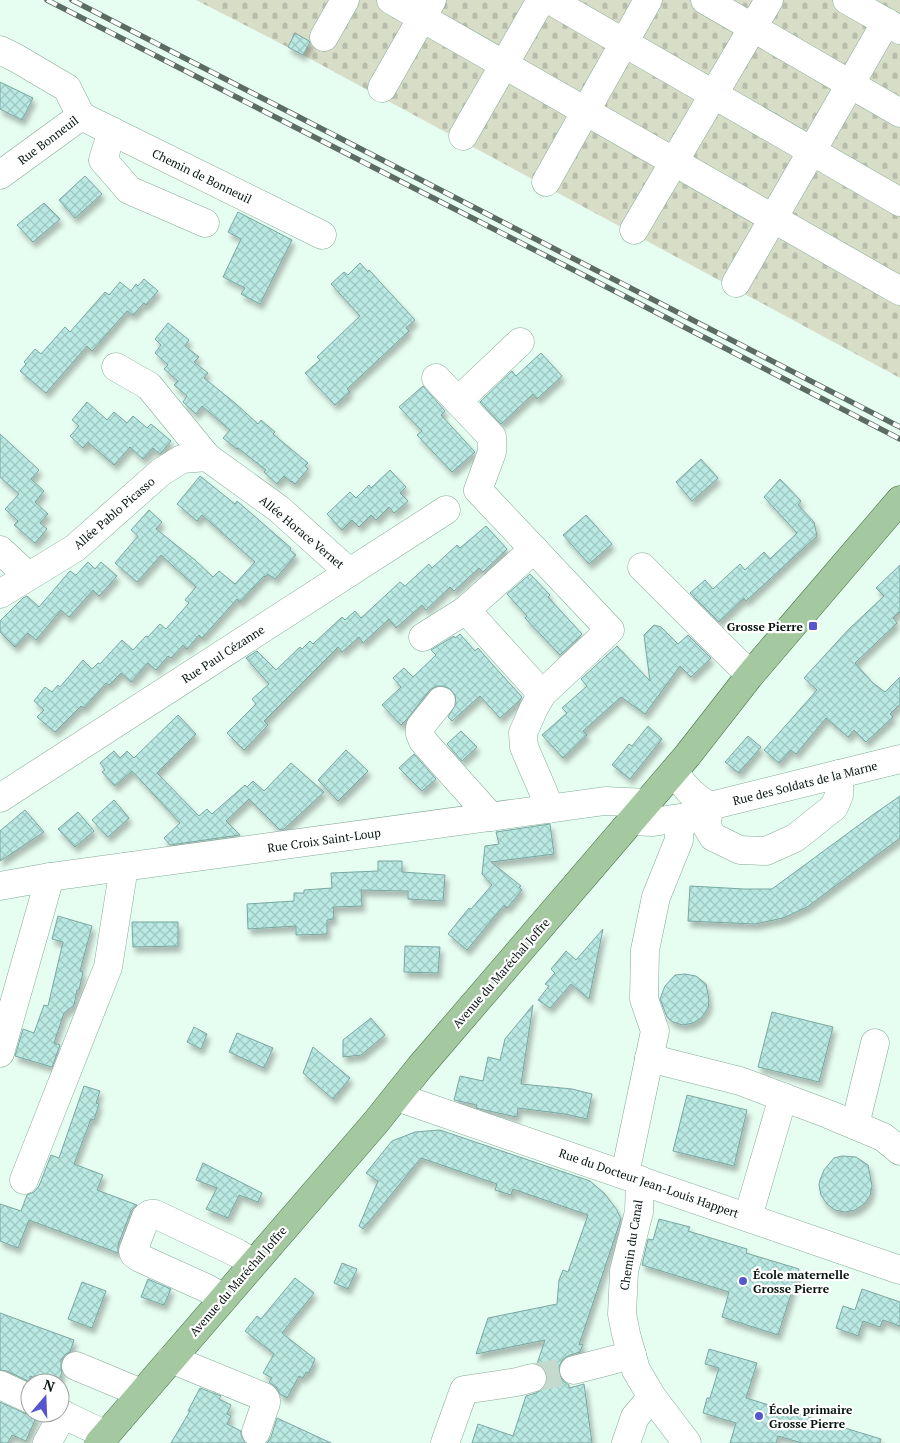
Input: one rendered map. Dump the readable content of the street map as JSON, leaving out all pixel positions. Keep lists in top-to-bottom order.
{
  "streets": {
    "main road": ["Avenue du Maréchal Joffre"],
    "street": [
      "Rue Bonneuil",
      "Chemin de Bonneuil",
      "Allée Pablo Picasso",
      "Allée Horace Vernet",
      "Rue Paul Cézanne",
      "Rue des Soldats de la Marne",
      "Rue Croix Saint-Loup",
      "Rue du Docteur Jean-Louis Happert",
      "Chemin du Canal"
    ]
  },
  "crossings": [
    ["Rue Bonneuil", "Chemin de Bonneuil"],
    ["Allée Pablo Picasso", "Allée Horace Vernet"],
    ["Allée Horace Vernet", "Rue Paul Cézanne"],
    ["Rue des Soldats de la Marne", "Rue Croix Saint-Loup"],
    ["Rue des Soldats de la Marne", "Avenue du Maréchal Joffre"],
    ["Rue des Soldats de la Marne", "Chemin du Canal"],
    ["Rue Croix Saint-Loup", "Avenue du Maréchal Joffre"],
    ["Avenue du Maréchal Joffre", "Rue du Docteur Jean-Louis Happert"],
    ["Rue du Docteur Jean-Louis Happert", "Chemin du Canal"]
  ],
  "places": {
    "transit": ["Grosse Pierre"],
    "other": ["École maternelle Grosse Pierre", "École primaire Grosse Pierre"]
  },
  "north": "top"
}
